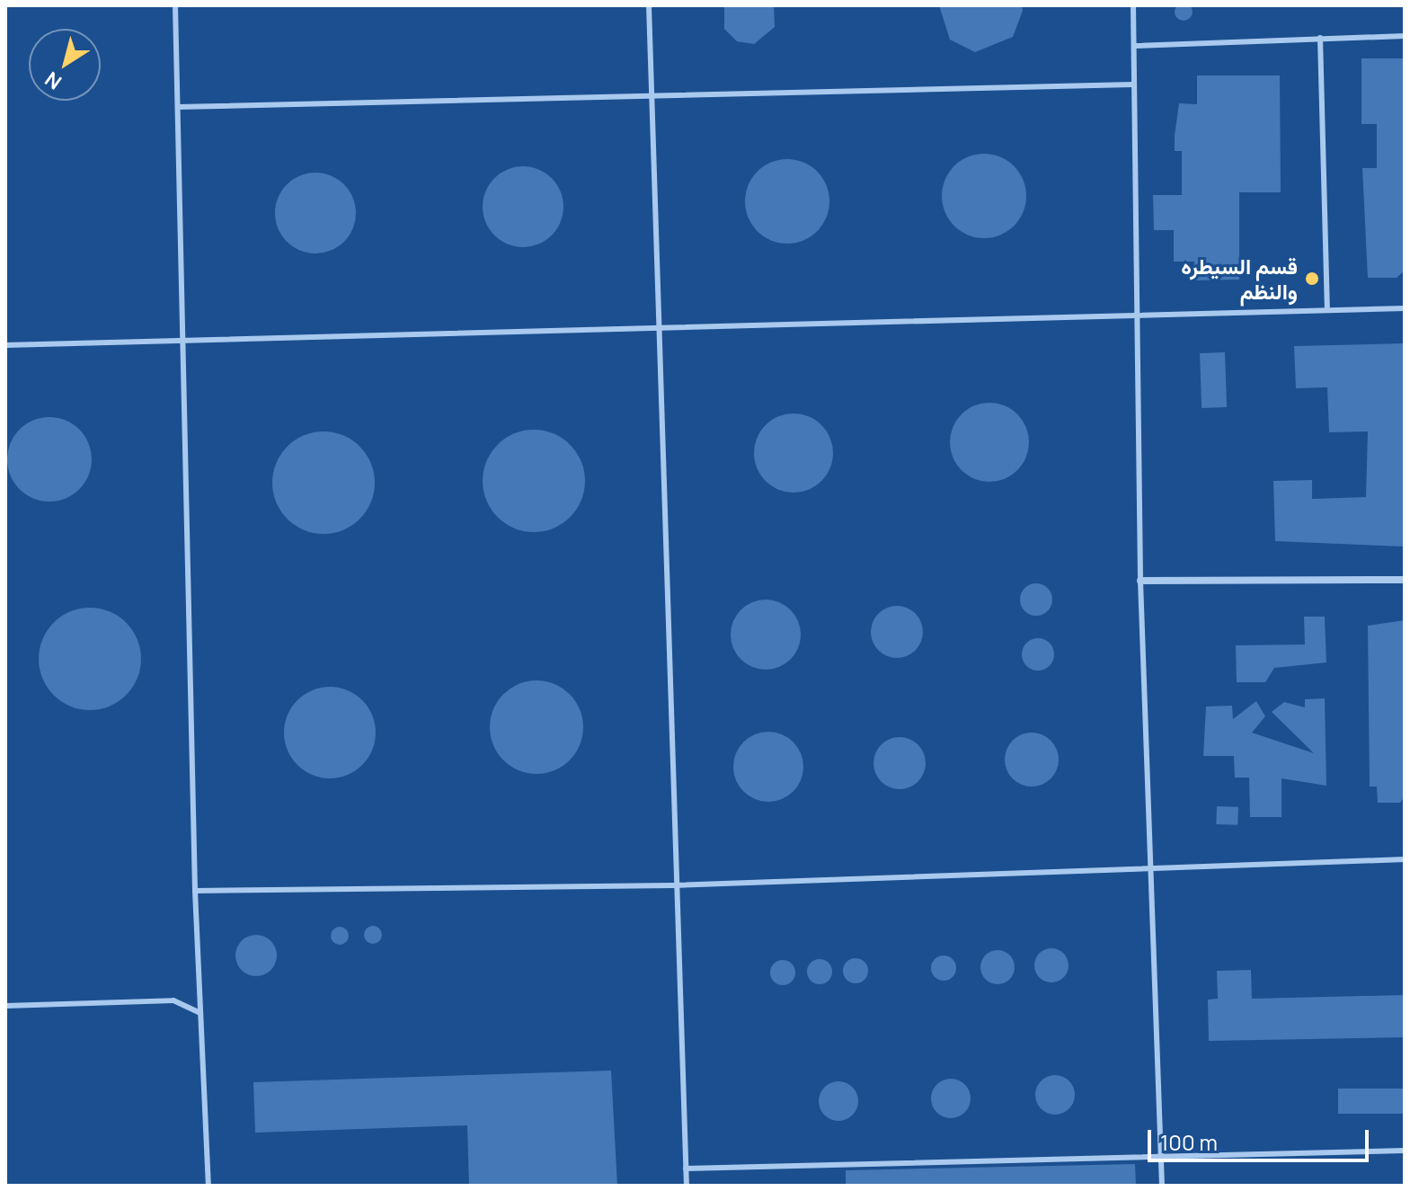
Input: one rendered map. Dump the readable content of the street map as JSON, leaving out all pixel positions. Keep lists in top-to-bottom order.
{
  "places": ["قسم السيطره والنظم"],
  "scale_bar": "100 m",
  "north": "bottom left"
}
